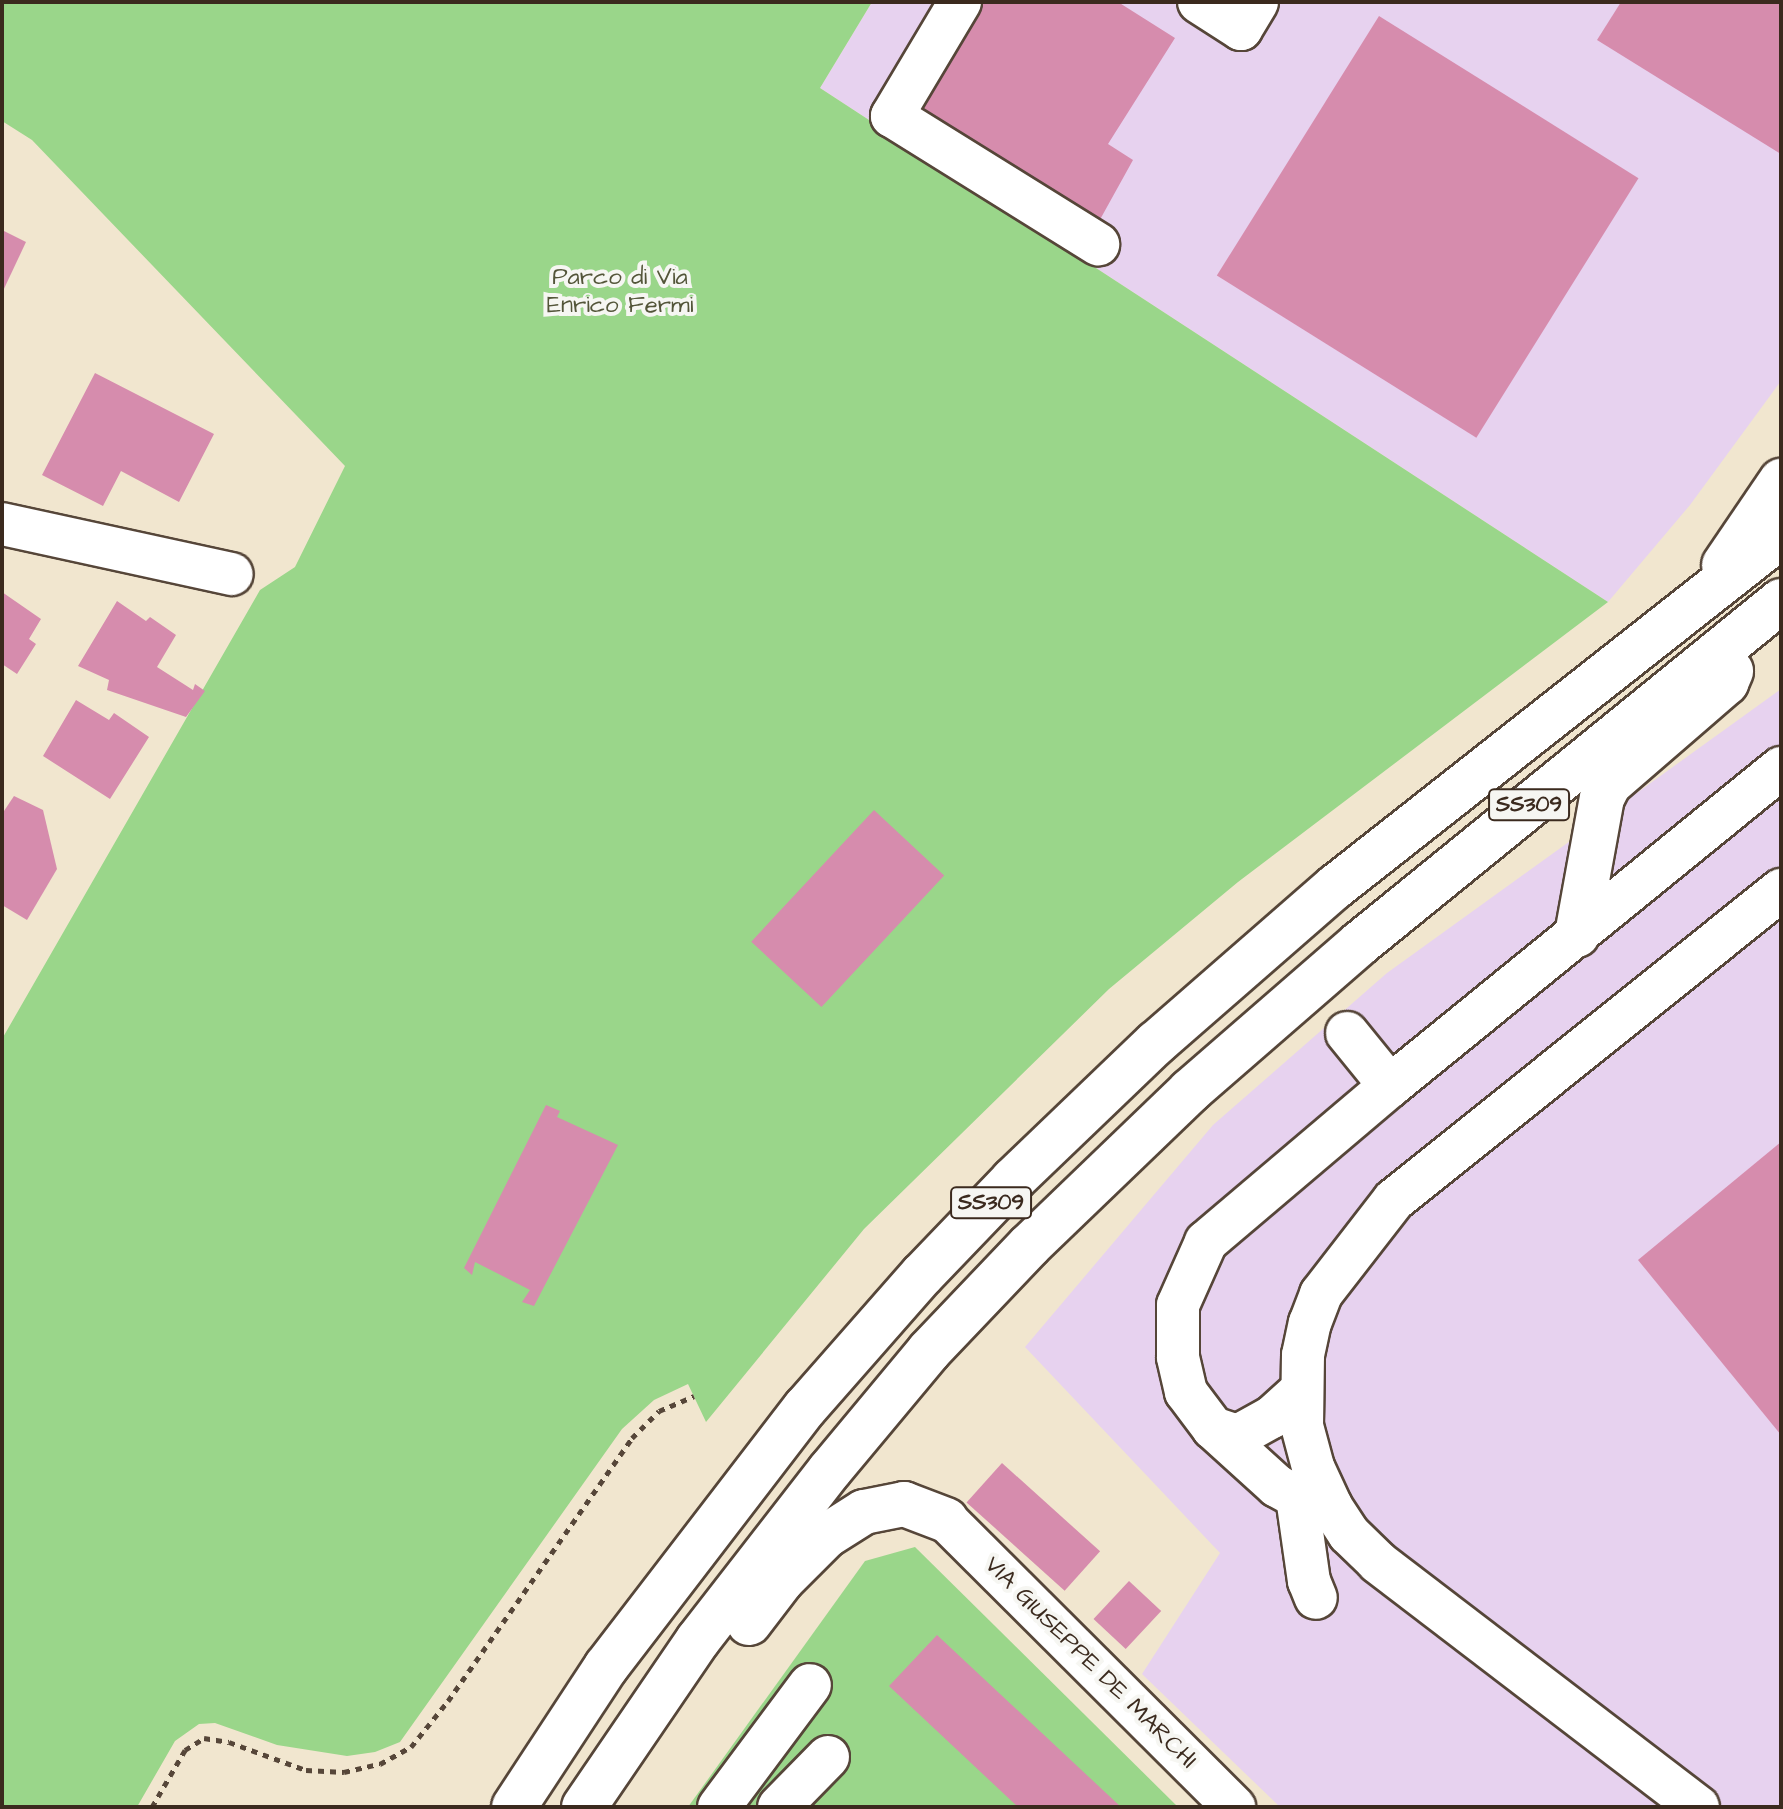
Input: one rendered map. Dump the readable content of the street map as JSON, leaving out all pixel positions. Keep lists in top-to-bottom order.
{
  "streets": {
    "main road": ["SS309"],
    "street": ["VIA GIUSEPPE DE MARCHI"]
  },
  "parks": ["Parco di Via Enrico Fermi"]
}
